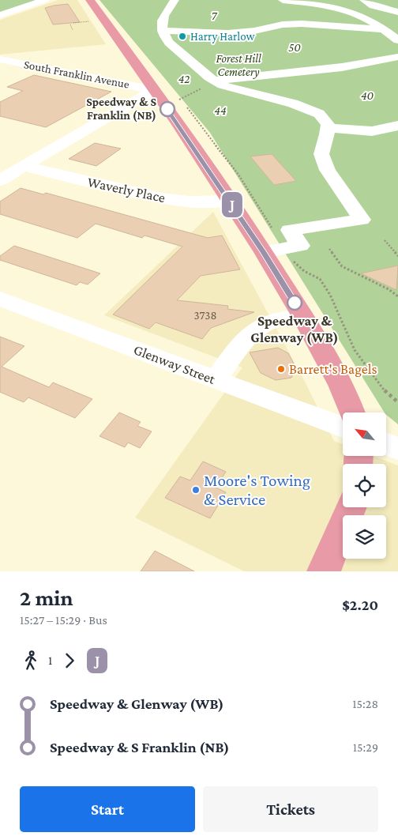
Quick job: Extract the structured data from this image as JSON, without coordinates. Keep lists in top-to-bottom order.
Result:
{
  "streets": {
    "street": ["South Franklin Avenue", "Waverly Place", "Glenway Street"]
  },
  "parks": [
    "7",
    "50",
    "Forest Hill Cemetery",
    "42",
    "40",
    "44"
  ],
  "places": [
    "Harry Harlow",
    "Speedway & S Franklin (NB)",
    "Speedway & Glenway (WB)",
    "Barrett's Bagels",
    "Moore's Towing & Service"
  ],
  "lines": ["bus line J"],
  "house_numbers": ["3738"],
  "north": "top left",
  "page": {
    "on_map": "J",
    "heading": ["2 min", "15:27 – 15:29 · Bus", "$2.20"],
    "legs": ["1", "J"],
    "list": [
      {
        "name": "Speedway & Glenway (WB)",
        "value": "15:28"
      },
      {
        "name": "Speedway & S Franklin (NB)",
        "value": "15:29"
      }
    ],
    "buttons": ["Start", "Tickets"]
  }
}
